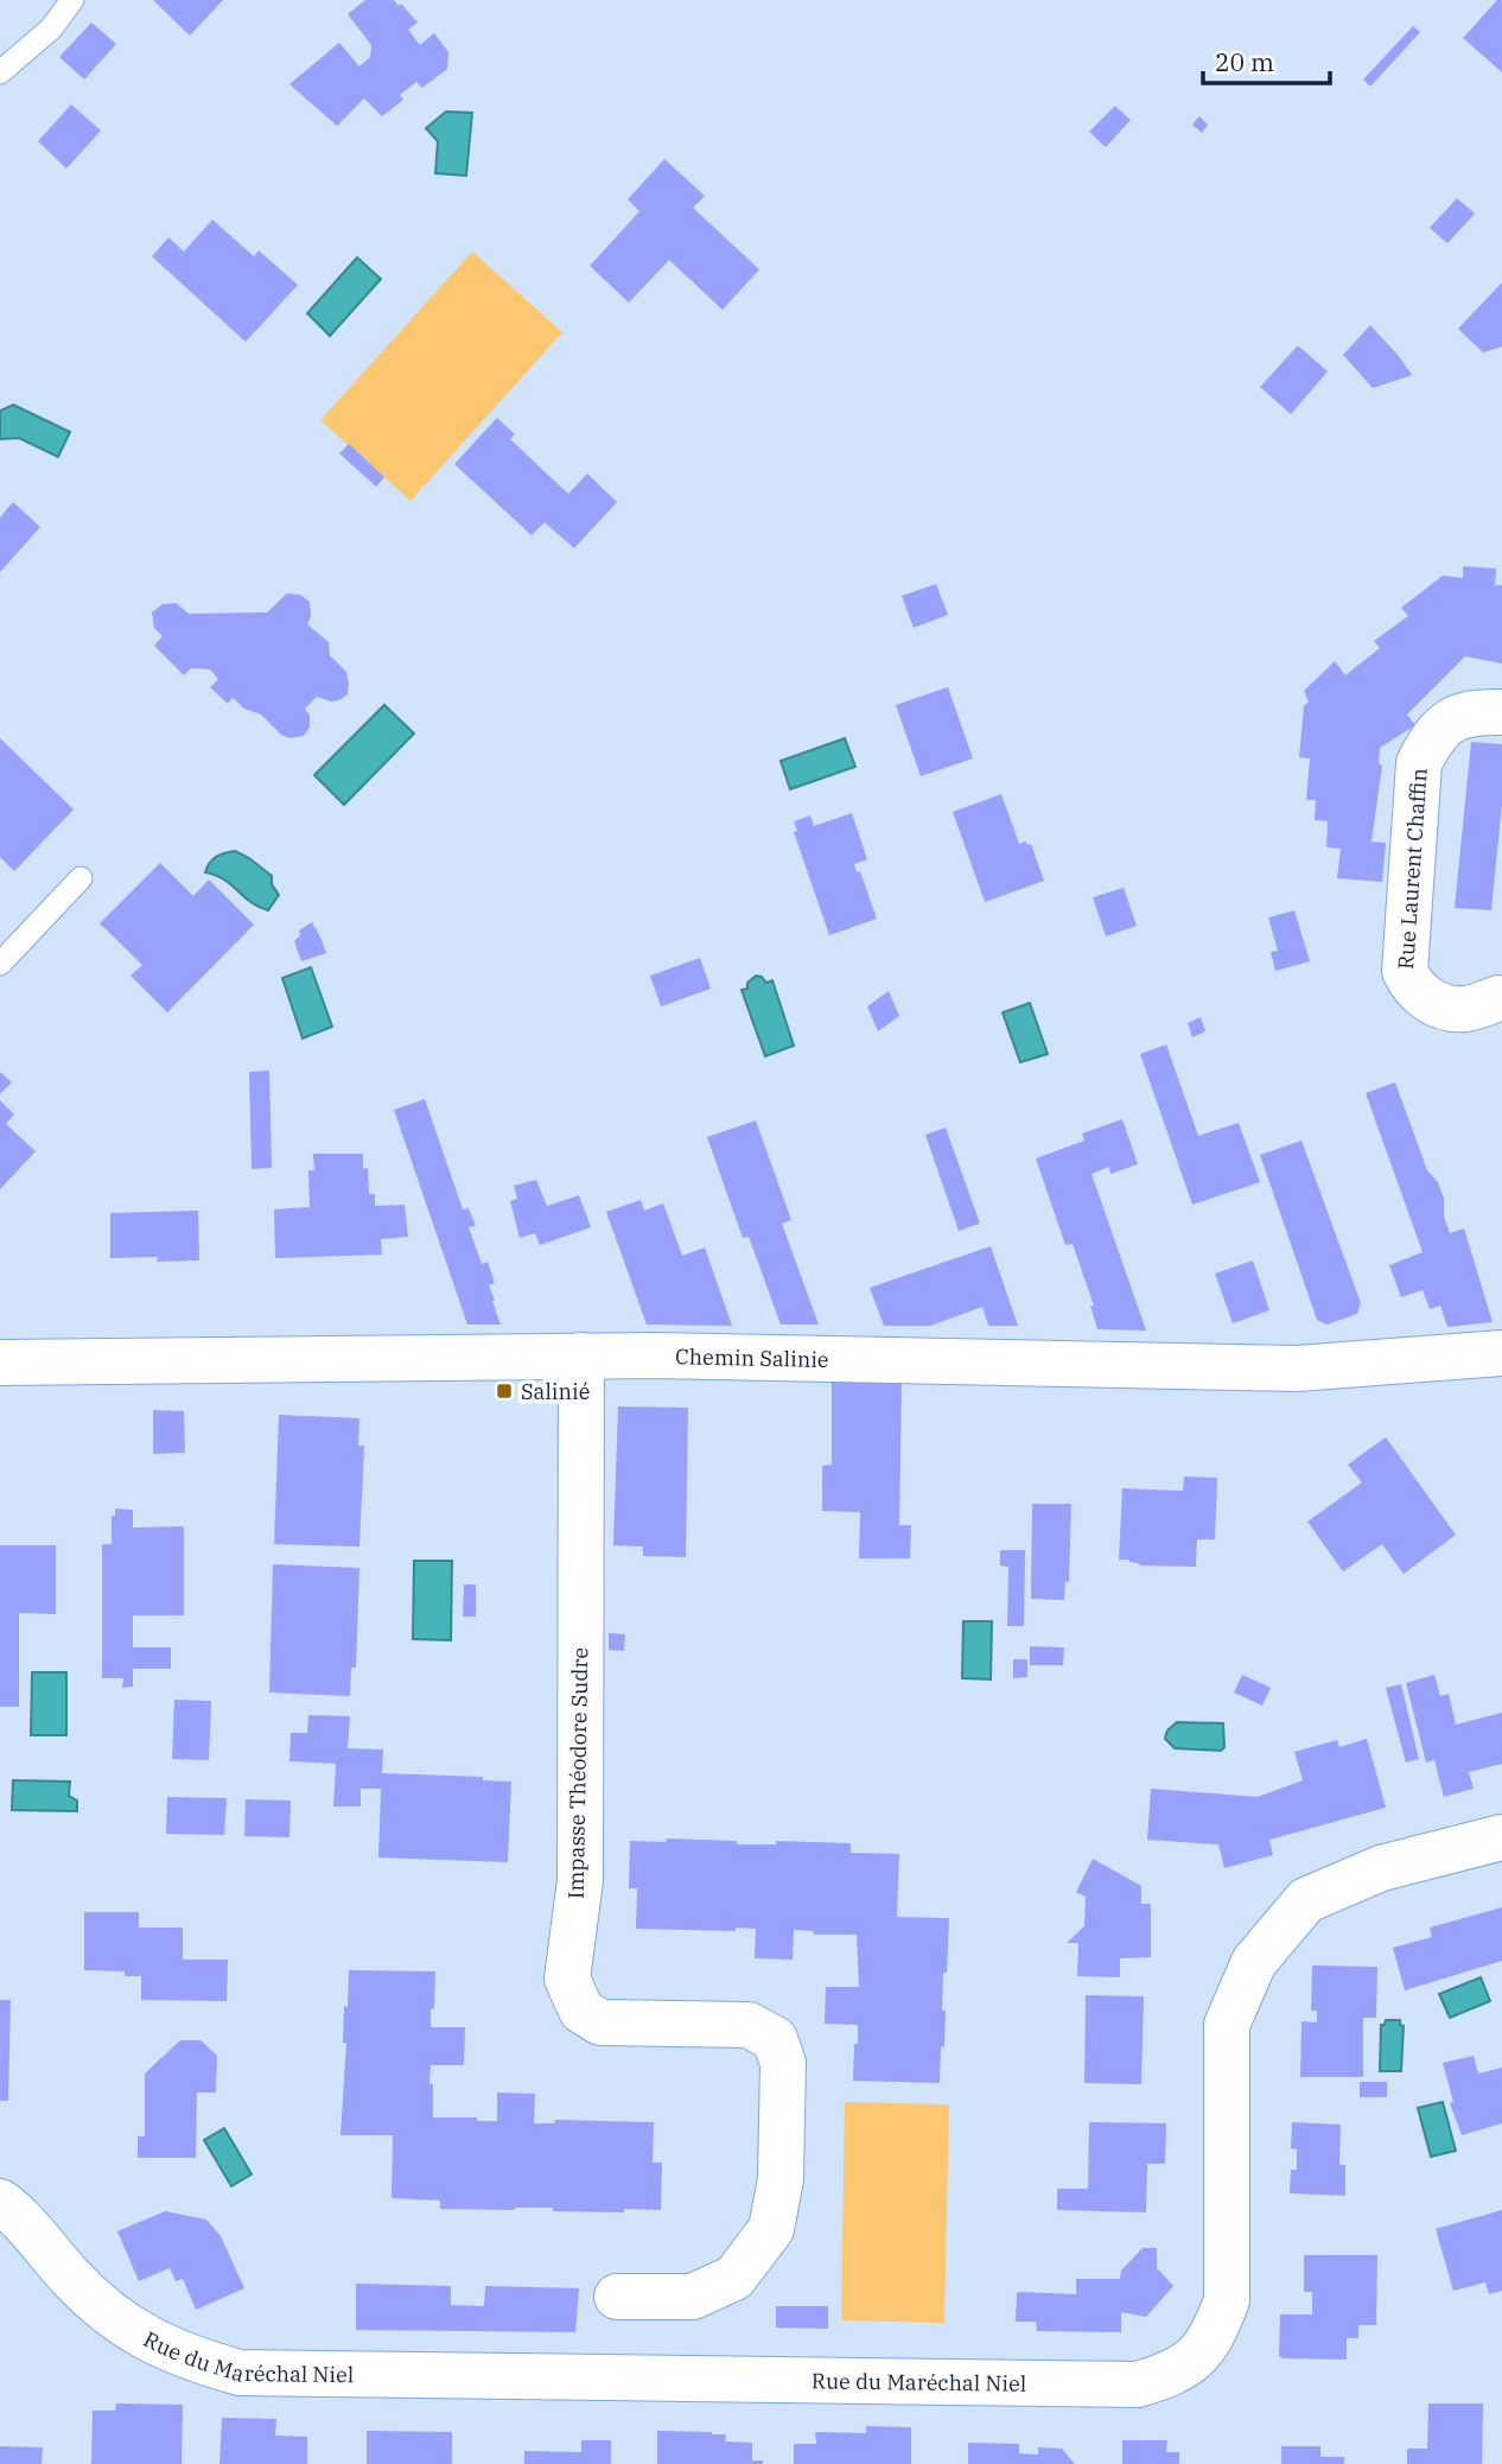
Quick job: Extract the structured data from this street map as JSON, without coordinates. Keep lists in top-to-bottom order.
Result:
{
  "streets": {
    "street": [
      "Rue Laurent Chaffin",
      "Chemin Salinie",
      "Impasse Théodore Sudre",
      "Rue du Maréchal Niel"
    ]
  },
  "crossings": [
    ["Chemin Salinie", "Impasse Théodore Sudre"]
  ],
  "places": {
    "transit": ["Salinié"]
  },
  "scale_bar": "20 m"
}
